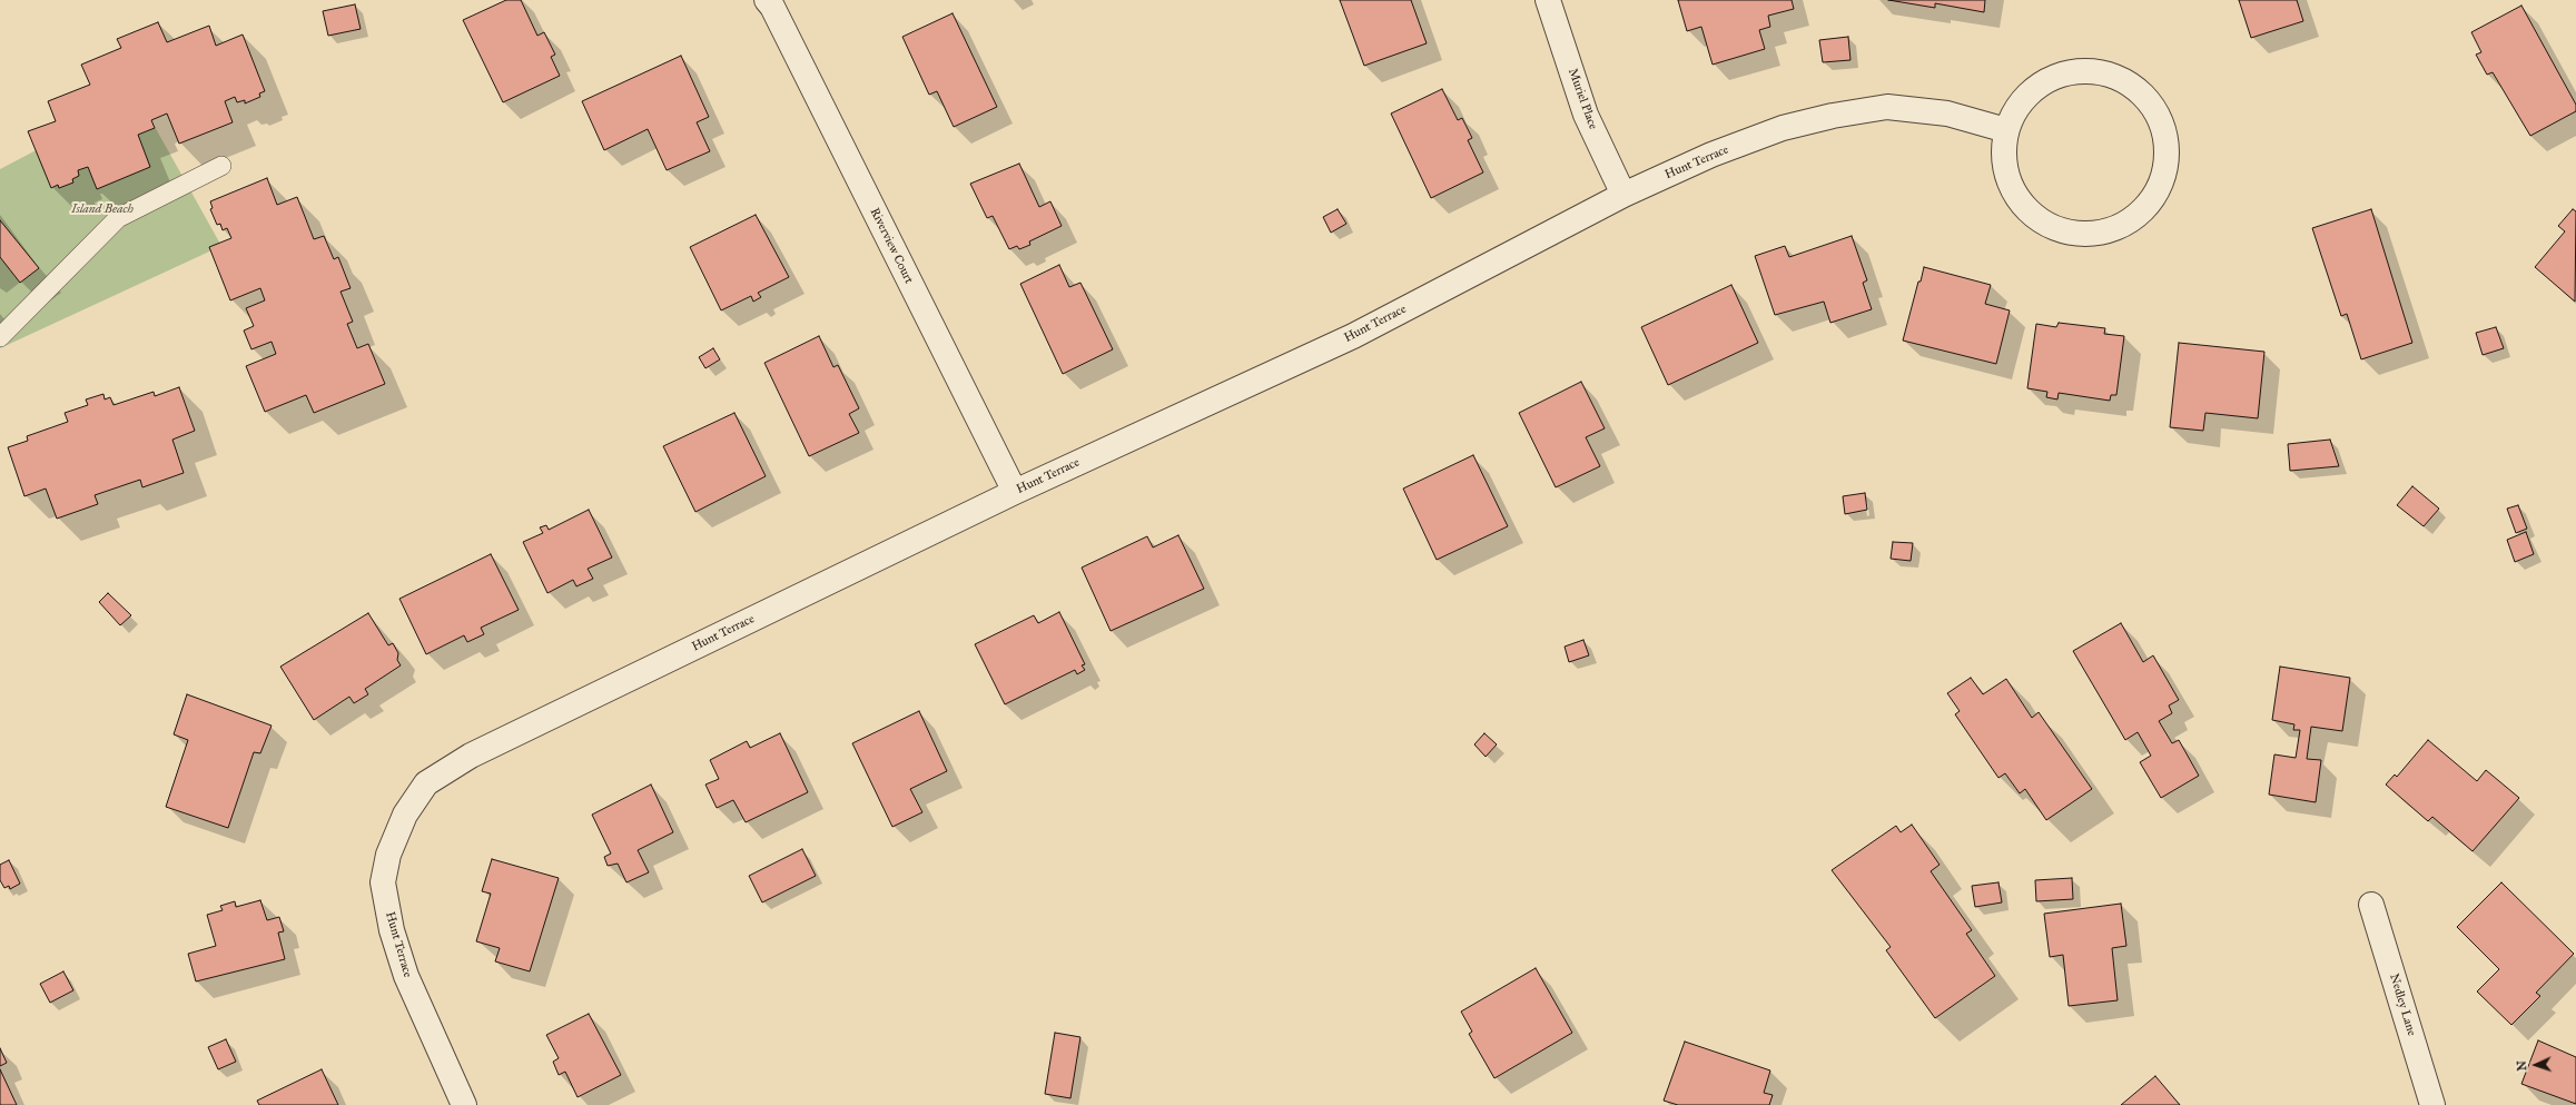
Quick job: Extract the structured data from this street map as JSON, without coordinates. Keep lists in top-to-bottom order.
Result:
{
  "streets": {
    "street": [
      "Muriel Place",
      "Hunt Terrace",
      "Riverview Court",
      "Nedley Lane"
    ]
  },
  "crossings": [
    ["Muriel Place", "Hunt Terrace"],
    ["Hunt Terrace", "Riverview Court"]
  ],
  "parks": ["Island Beach"],
  "north": "left"
}
